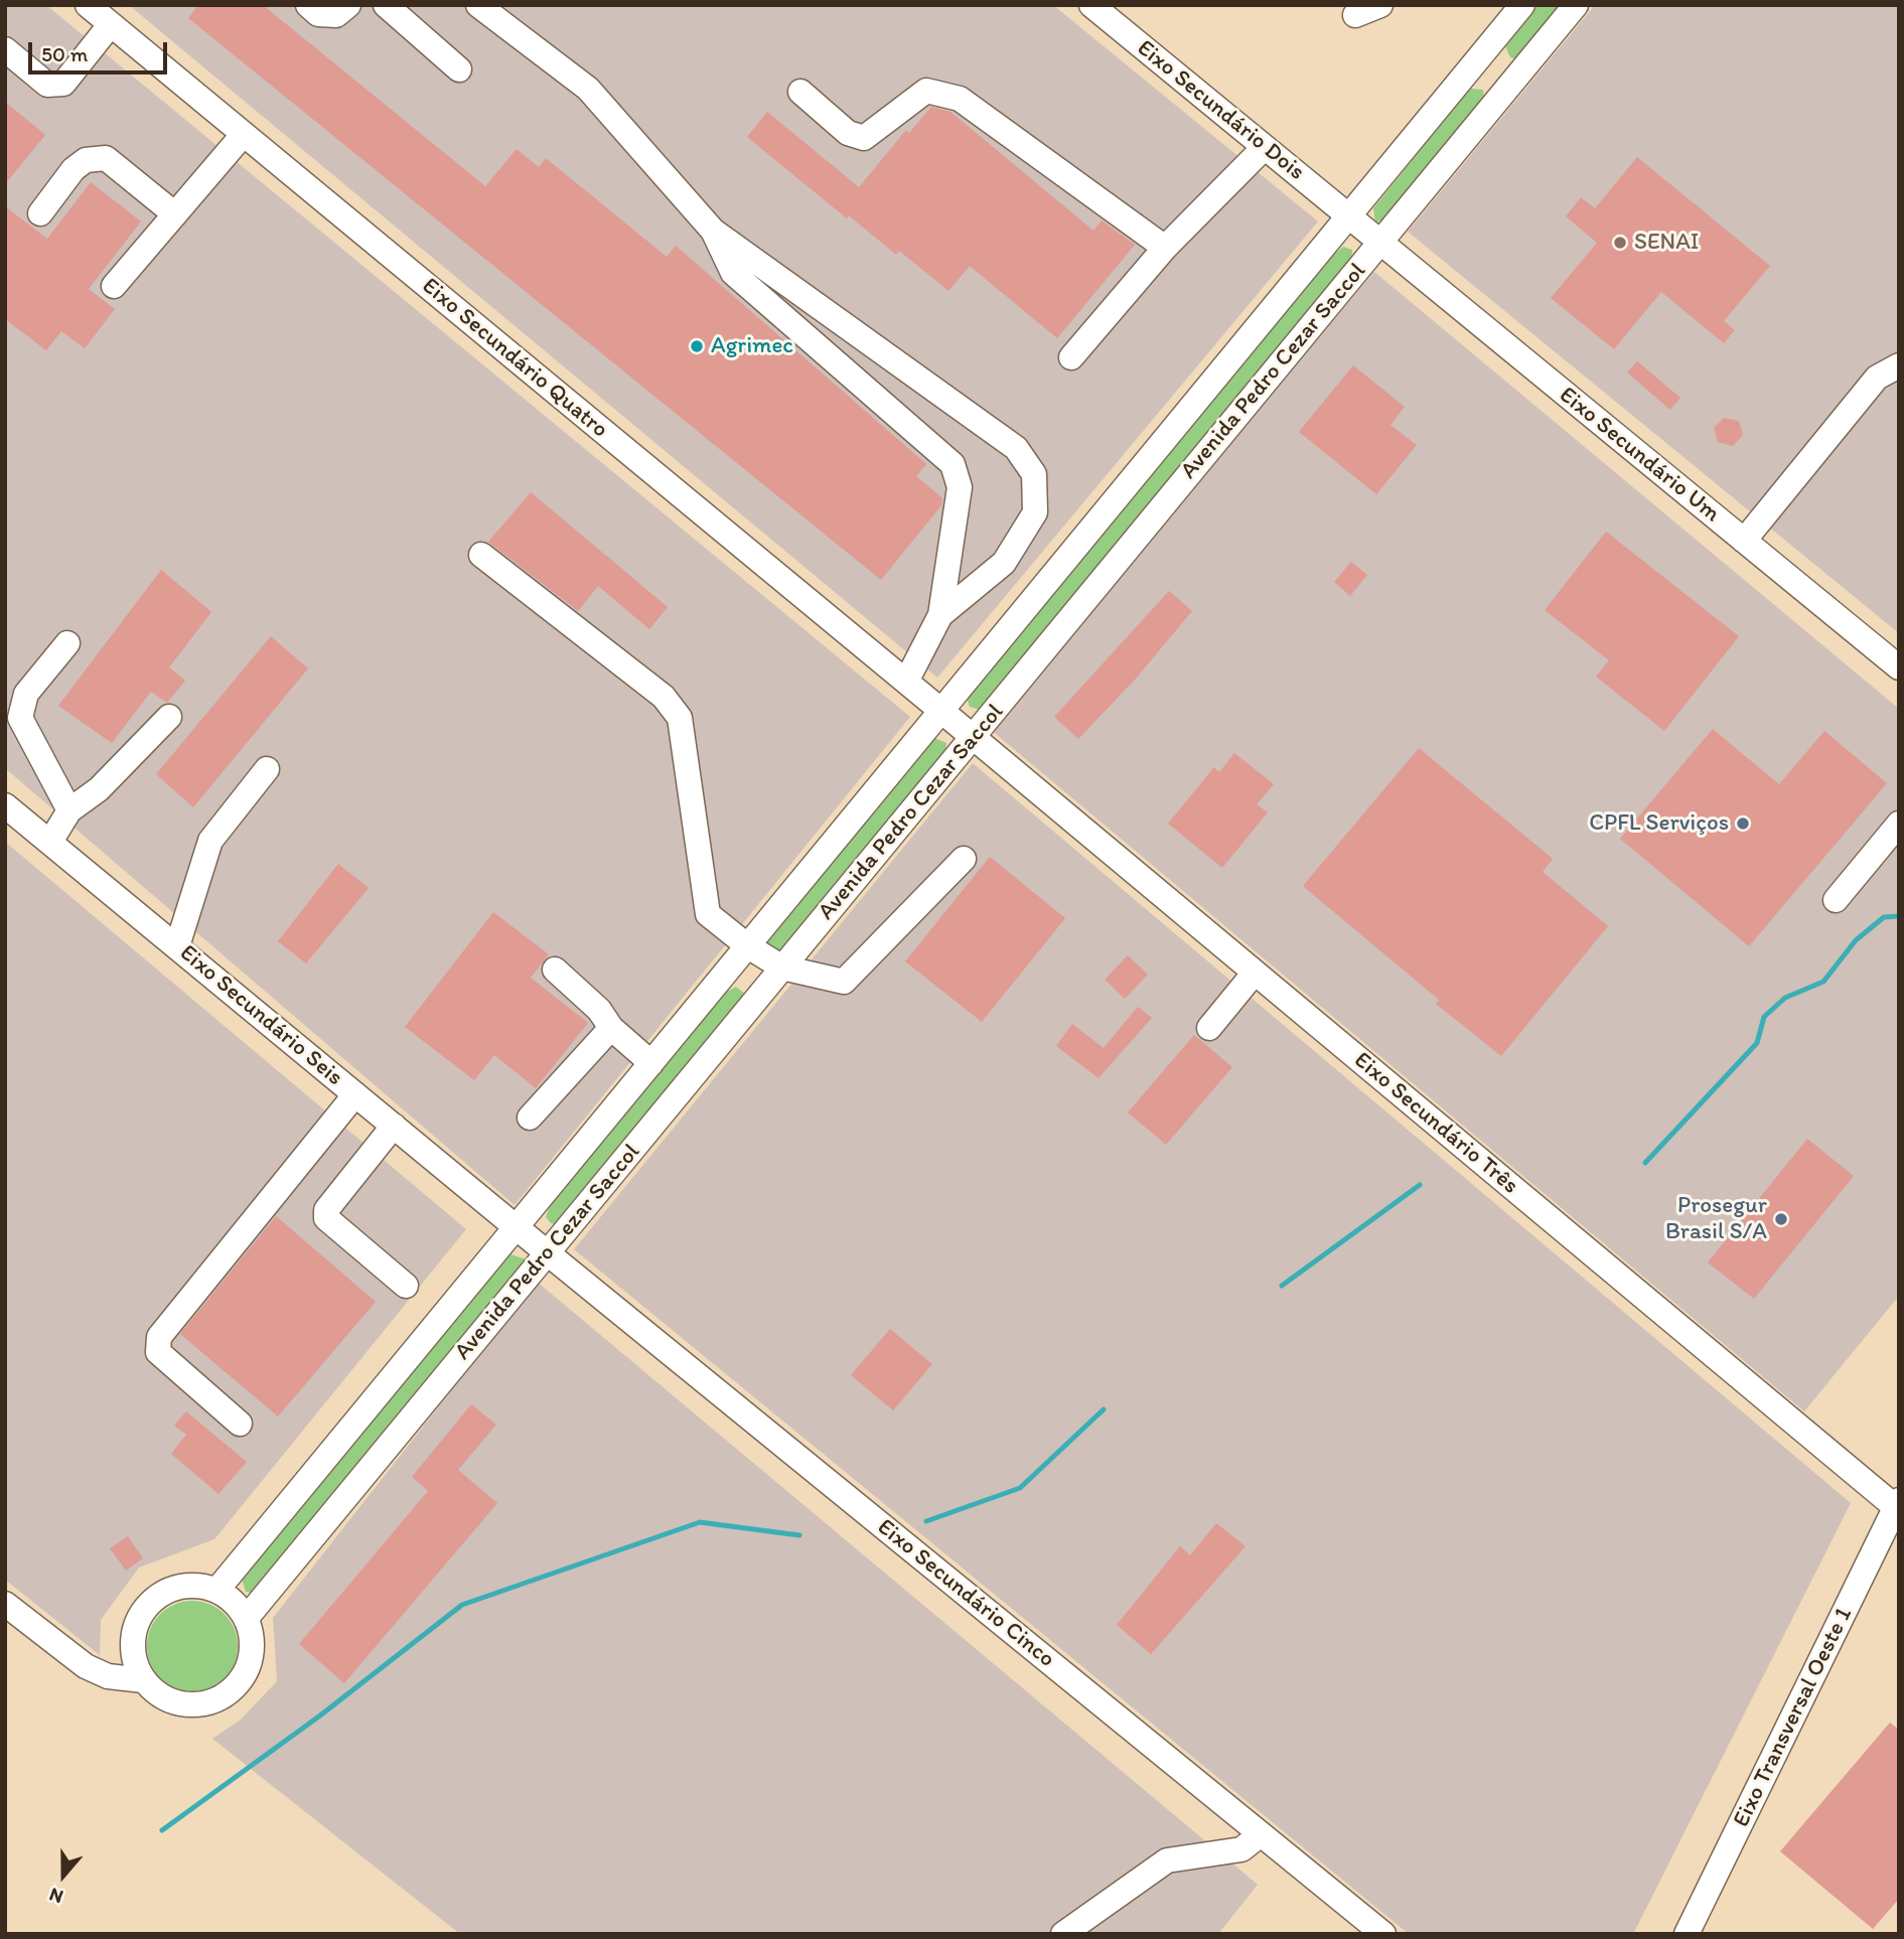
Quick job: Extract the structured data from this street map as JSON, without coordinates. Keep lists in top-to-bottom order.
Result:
{
  "streets": {
    "street": [
      "Eixo Secundário Dois",
      "Eixo Secundário Quatro",
      "Avenida Pedro Cezar Saccol",
      "Eixo Secundário Um",
      "Eixo Secundário Seis",
      "Eixo Secundário Três",
      "Eixo Secundário Cinco",
      "Eixo Transversal Oeste 1"
    ]
  },
  "crossings": [
    ["Eixo Secundário Dois", "Avenida Pedro Cezar Saccol"],
    ["Eixo Secundário Dois", "Eixo Secundário Um"],
    ["Eixo Secundário Quatro", "Avenida Pedro Cezar Saccol"],
    ["Eixo Secundário Quatro", "Eixo Secundário Três"],
    ["Avenida Pedro Cezar Saccol", "Eixo Secundário Um"],
    ["Avenida Pedro Cezar Saccol", "Eixo Secundário Seis"],
    ["Avenida Pedro Cezar Saccol", "Eixo Secundário Três"],
    ["Avenida Pedro Cezar Saccol", "Eixo Secundário Cinco"],
    ["Eixo Secundário Seis", "Eixo Secundário Cinco"],
    ["Eixo Secundário Três", "Eixo Transversal Oeste 1"]
  ],
  "places": [
    "SENAI",
    "Agrimec",
    "CPFL Serviços",
    "Prosegur Brasil S/A"
  ],
  "scale_bar": "50 m",
  "north": "bottom"
}
